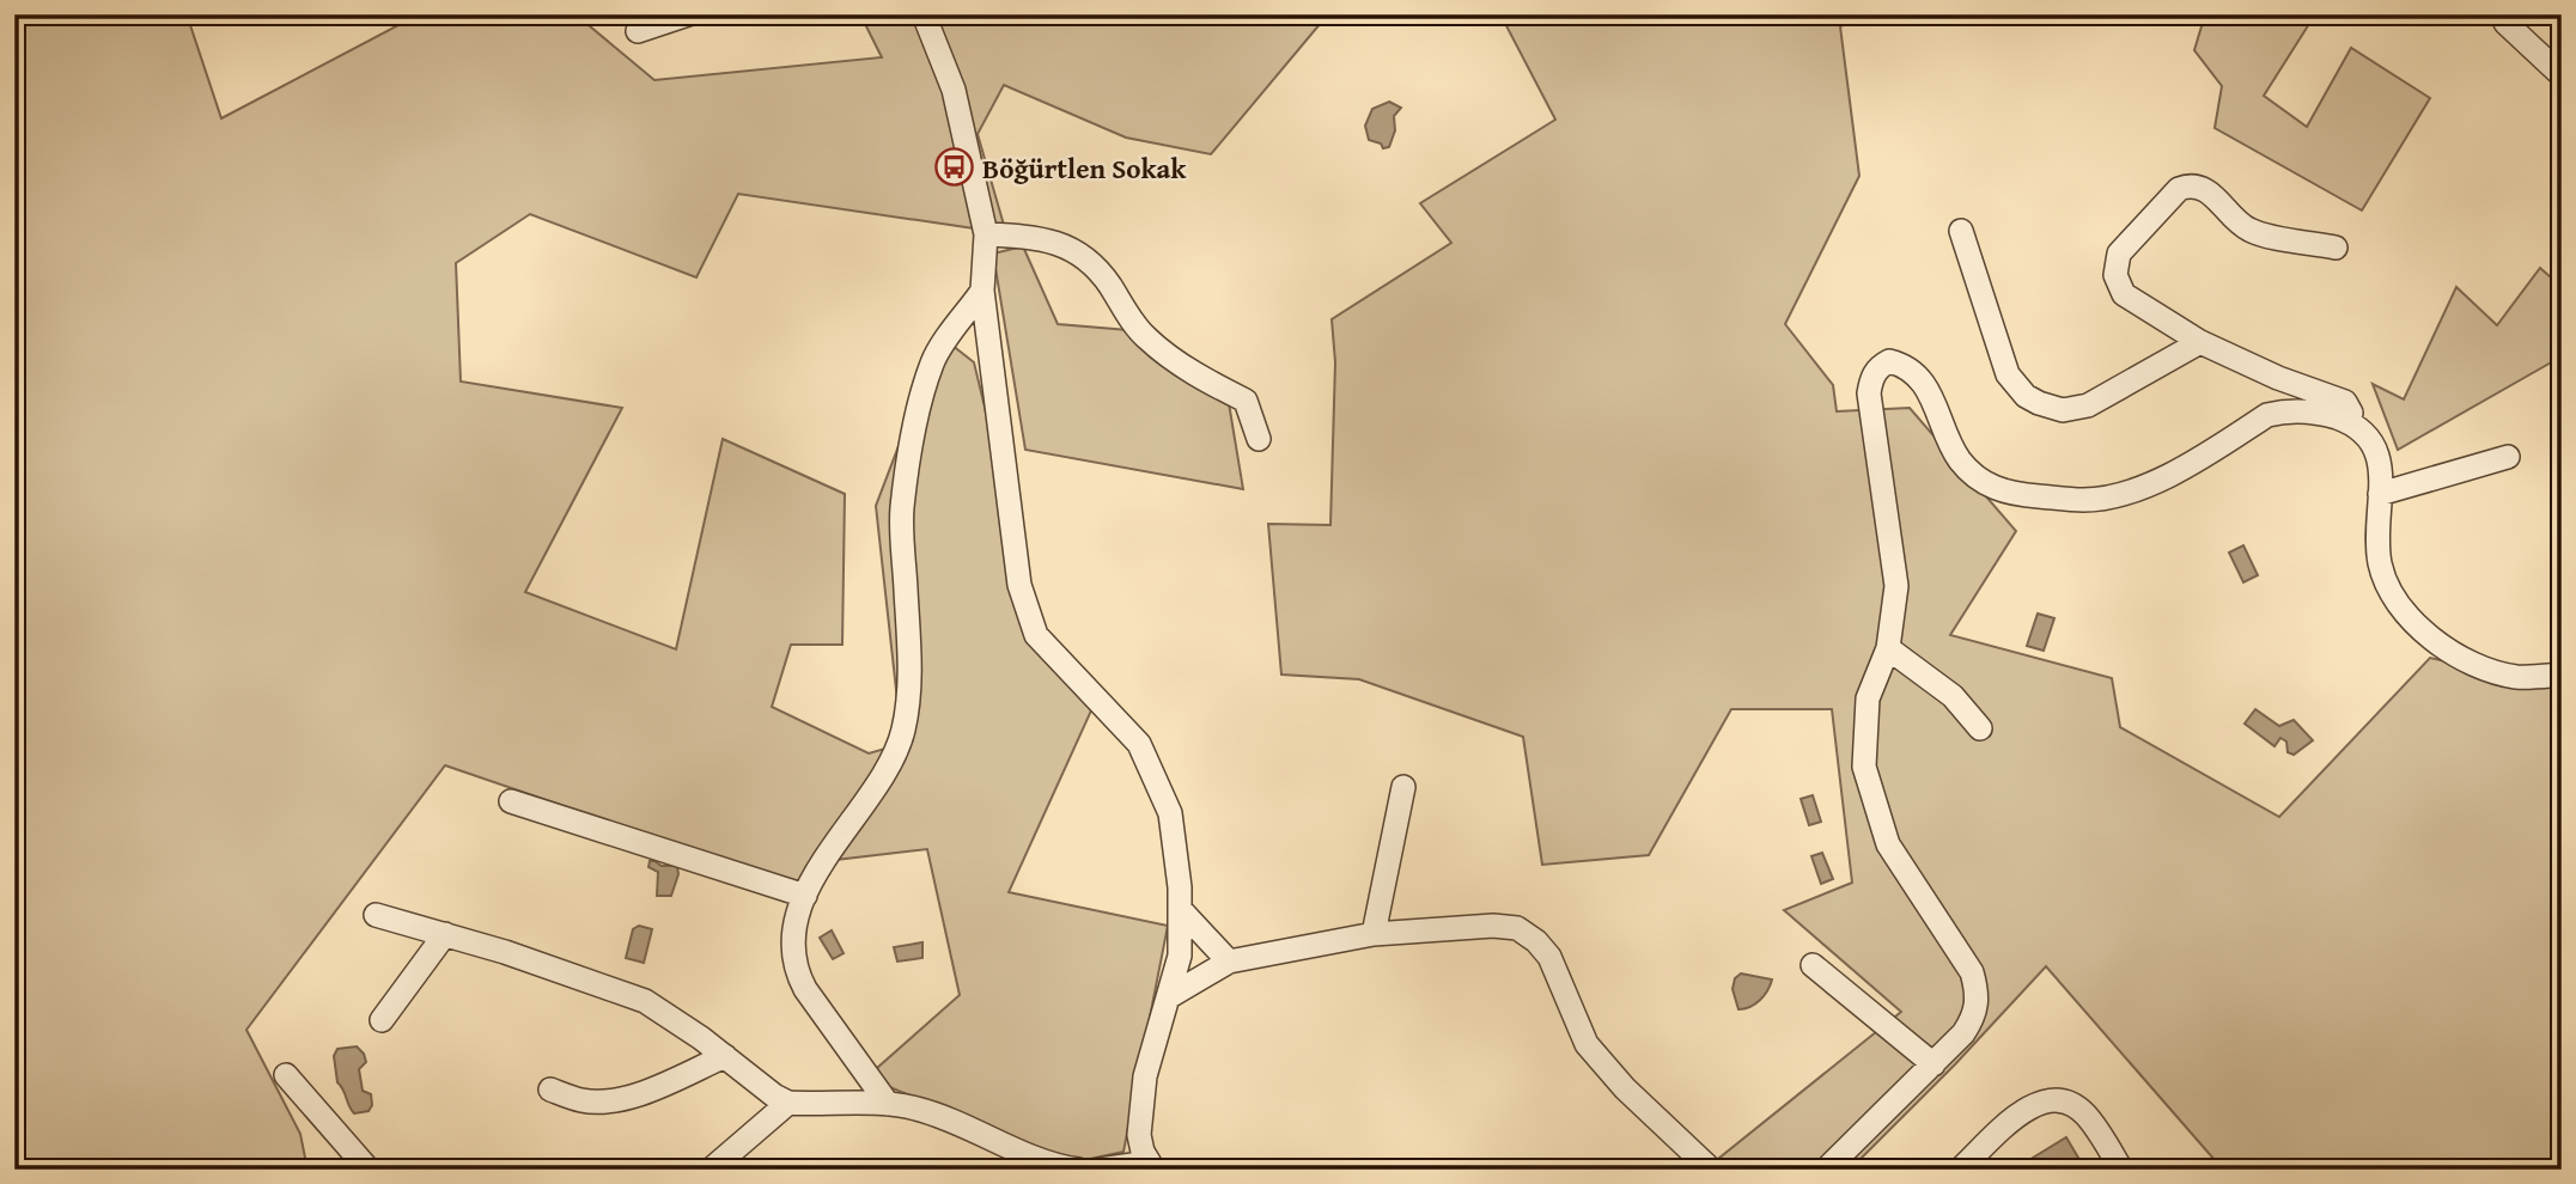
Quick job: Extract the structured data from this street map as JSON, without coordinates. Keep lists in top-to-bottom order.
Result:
{
  "places": {
    "bus stop": ["Böğürtlen Sokak"]
  }
}
